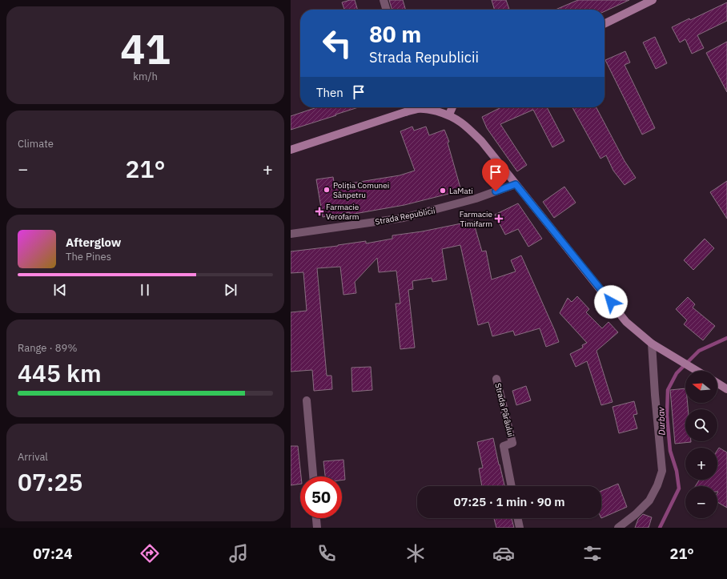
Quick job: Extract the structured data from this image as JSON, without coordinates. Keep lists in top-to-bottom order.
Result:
{
  "streets": {
    "street": ["Strada Republicii", "Strada Pârâului"]
  },
  "water": ["Durbav"],
  "places": {
    "other": ["Poliția Comunei Sânpetru", "LaMati"],
    "health": ["Farmacie Verofarm", "Farmacie Timifarm"]
  },
  "north": "left",
  "page": {
    "tile": [
      ["41", "km/h"],
      "Climate",
      ["Range · 89%", "445 km"],
      ["Arrival", "07:25"]
    ],
    "turn": ["80 m", "Strada Republicii"],
    "then": "Then",
    "heat": ["−", "21°", "+"],
    "song": ["Afterglow", "The Pines"],
    "map_buttons": ["+", "−"],
    "limit": "50",
    "trip": "07:25 · 1 min · 90 m",
    "tabs": ["07:24", "21°"]
  }
}
